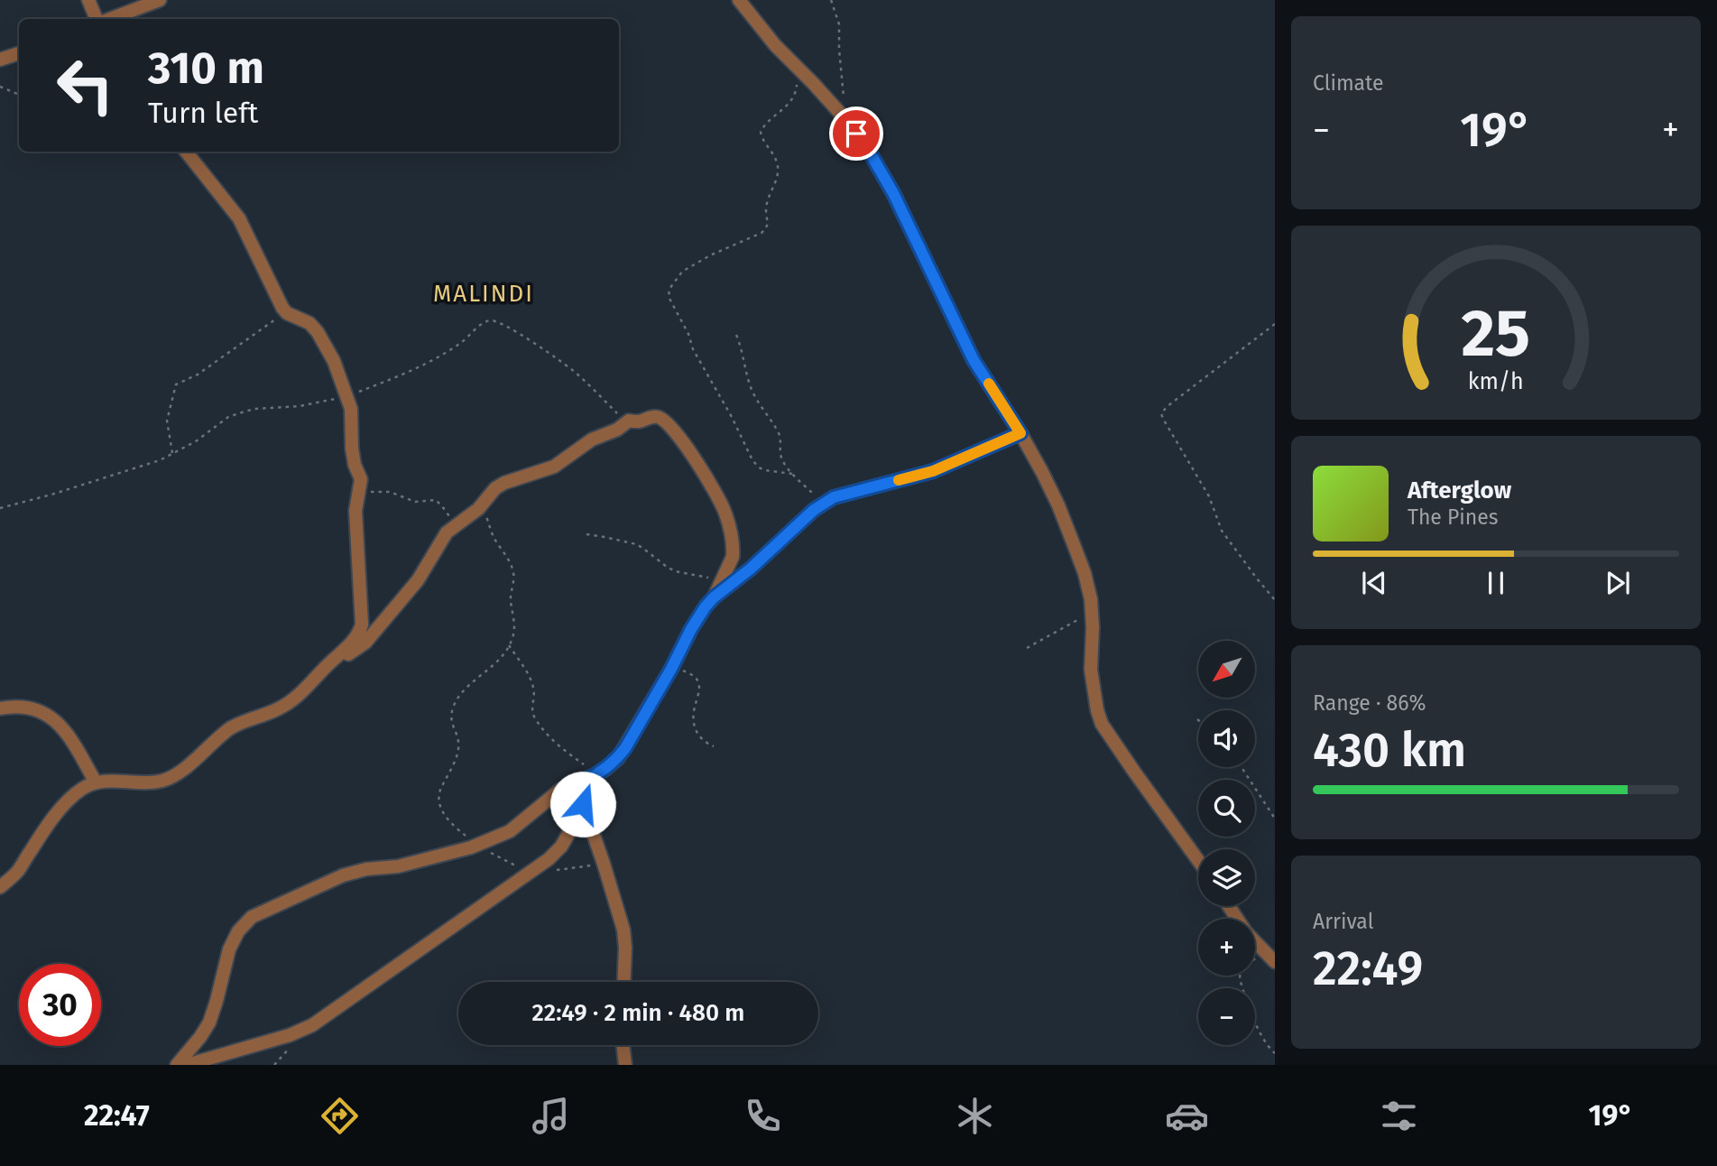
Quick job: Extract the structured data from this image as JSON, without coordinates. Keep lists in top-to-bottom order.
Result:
{
  "districts": ["MALINDI"],
  "north": "bottom left",
  "page": {
    "tile": [
      "Climate",
      ["Range · 86%", "430 km"],
      ["Arrival", "22:49"]
    ],
    "turn": ["310 m", "Turn left"],
    "heat": ["−", "19°", "+"],
    "song": ["Afterglow", "The Pines"],
    "map_buttons": ["+", "−"],
    "limit": "30",
    "trip": "22:49 · 2 min · 480 m",
    "tabs": ["22:47", "19°"],
    "gauge": ["25", "km/h"]
  }
}
